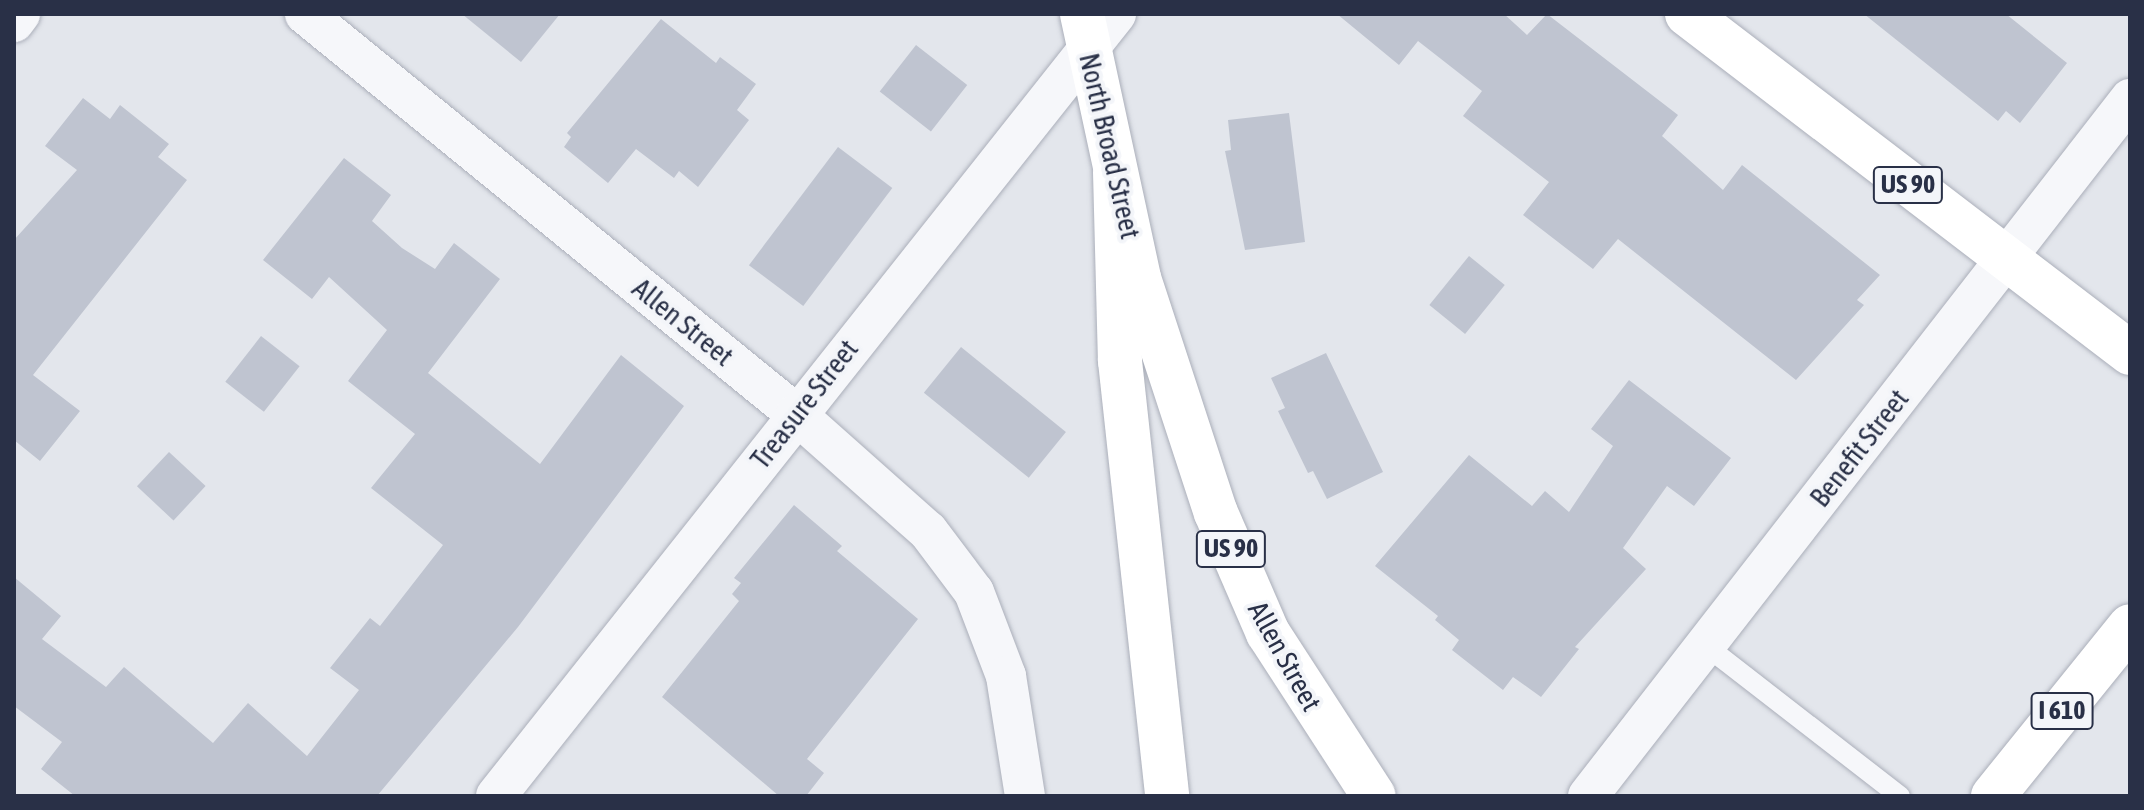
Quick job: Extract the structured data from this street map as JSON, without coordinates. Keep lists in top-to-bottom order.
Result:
{
  "streets": {
    "main road": [
      "North Broad Street",
      "US 90",
      "Allen Street",
      "I 610"
    ],
    "street": ["Treasure Street", "Benefit Street"]
  },
  "crossings": [
    ["North Broad Street", "Allen Street"],
    ["North Broad Street", "Treasure Street"],
    ["US 90", "Benefit Street"],
    ["Allen Street", "Treasure Street"]
  ]
}
